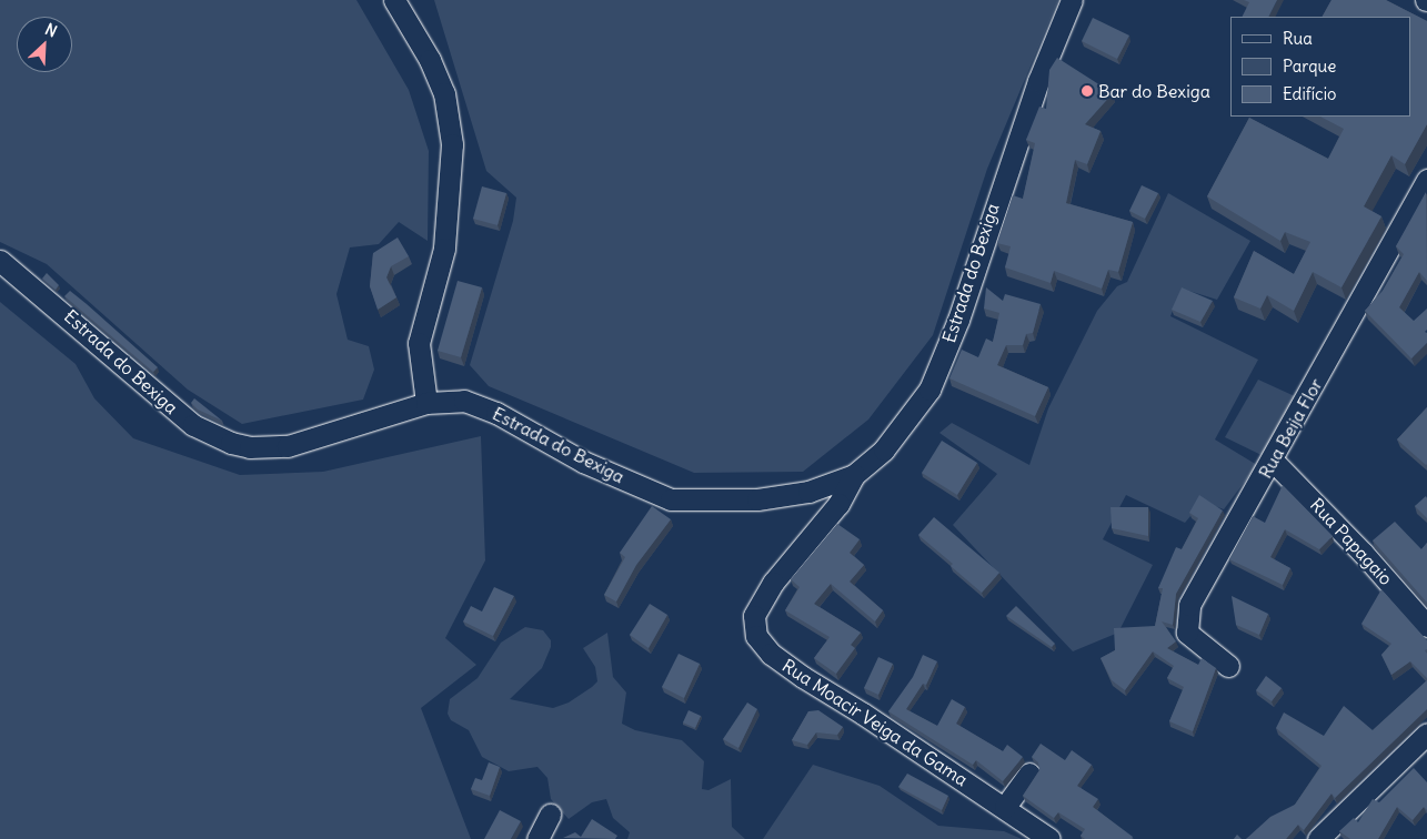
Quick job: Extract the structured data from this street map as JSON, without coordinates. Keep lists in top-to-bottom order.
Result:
{
  "streets": {
    "street": [
      "Estrada do Bexiga",
      "Rua Beija Flor",
      "Rua Papagaio",
      "Rua Moacir Veiga da Gama"
    ]
  },
  "crossings": [
    ["Estrada do Bexiga", "Rua Moacir Veiga da Gama"],
    ["Rua Beija Flor", "Rua Papagaio"]
  ],
  "places": ["Bar do Bexiga"],
  "legend": ["Rua", "Parque", "Edifício"],
  "north": "top right"
}
